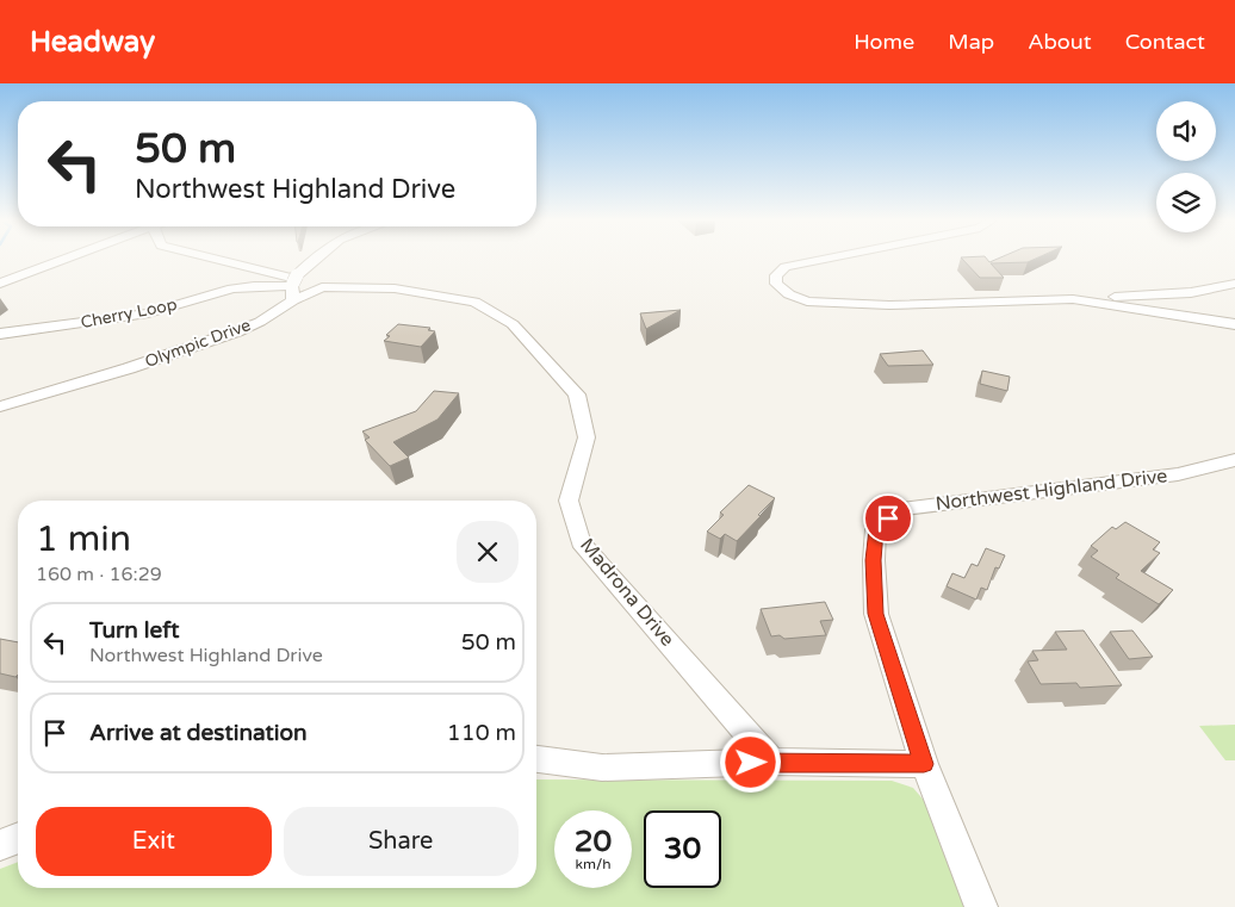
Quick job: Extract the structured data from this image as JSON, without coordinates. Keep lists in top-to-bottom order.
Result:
{
  "streets": {
    "street": [
      "Cherry Loop",
      "Olympic Drive",
      "Northwest Highland Drive",
      "Madrona Drive"
    ]
  },
  "crossings": [
    ["Cherry Loop", "Olympic Drive"],
    ["Cherry Loop", "Madrona Drive"],
    ["Olympic Drive", "Madrona Drive"]
  ],
  "page": {
    "header": "Headway",
    "nav": [
      "Home",
      "Map",
      "About",
      "Contact"
    ],
    "turn": ["50 m", "Northwest Highland Drive"],
    "heading": ["1 min", "160 m · 16:29"],
    "list": [
      {
        "name": "Turn left",
        "note": "Northwest Highland Drive",
        "value": "50 m"
      },
      {
        "name": "Arrive at destination",
        "value": "110 m"
      }
    ],
    "buttons": ["Exit", "Share"],
    "speed": "20 km/h",
    "limit": "30"
  }
}
